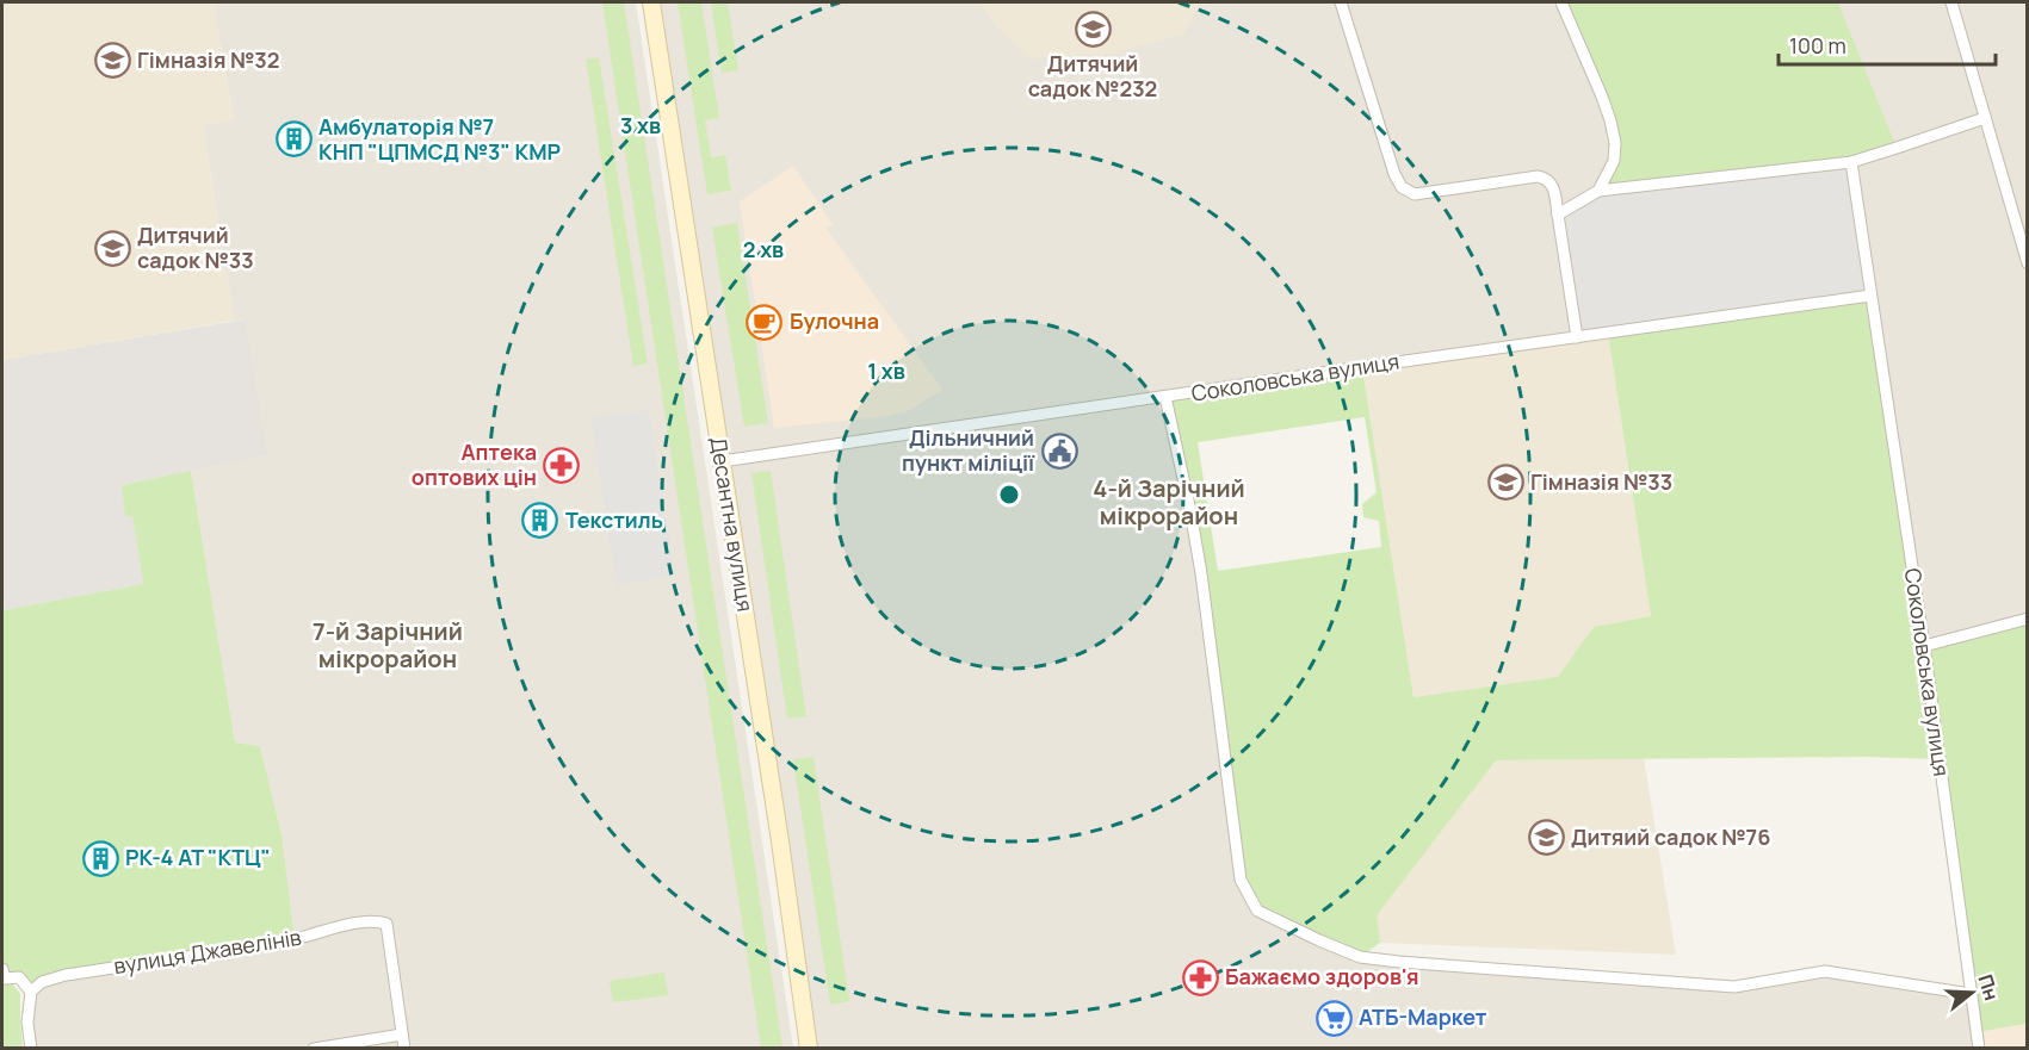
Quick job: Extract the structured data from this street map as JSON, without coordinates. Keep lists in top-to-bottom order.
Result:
{
  "streets": {
    "main road": ["Десантна вулиця"],
    "street": ["Соколовська вулиця", "вулиця Джавелінів"]
  },
  "crossings": [
    ["Соколовська вулиця", "Десантна вулиця"]
  ],
  "districts": ["4-й Зарічний мікрорайон", "7-й Зарічний мікрорайон"],
  "places": {
    "school or university": [
      "Дитячий садок №232",
      "Гімназія №32",
      "Дитячий садок №33",
      "Гімназія №33",
      "Дитяий садок №76"
    ],
    "building": ["Амбулаторія №7 КНП \"ЦПМСД №3\" КМР", "Текстиль", "РК-4 АТ \"КТЦ\""],
    "cafe": ["Булочна"],
    "public building": ["Дільничний пункт міліції"],
    "pharmacy": ["Аптека оптових цін", "Бажаємо здоров'я"],
    "supermarket": ["АТБ-Маркет"]
  },
  "scale_bar": "100 m",
  "north": "right",
  "rings": ["3 хв", "2 хв", "1 хв"]
}
